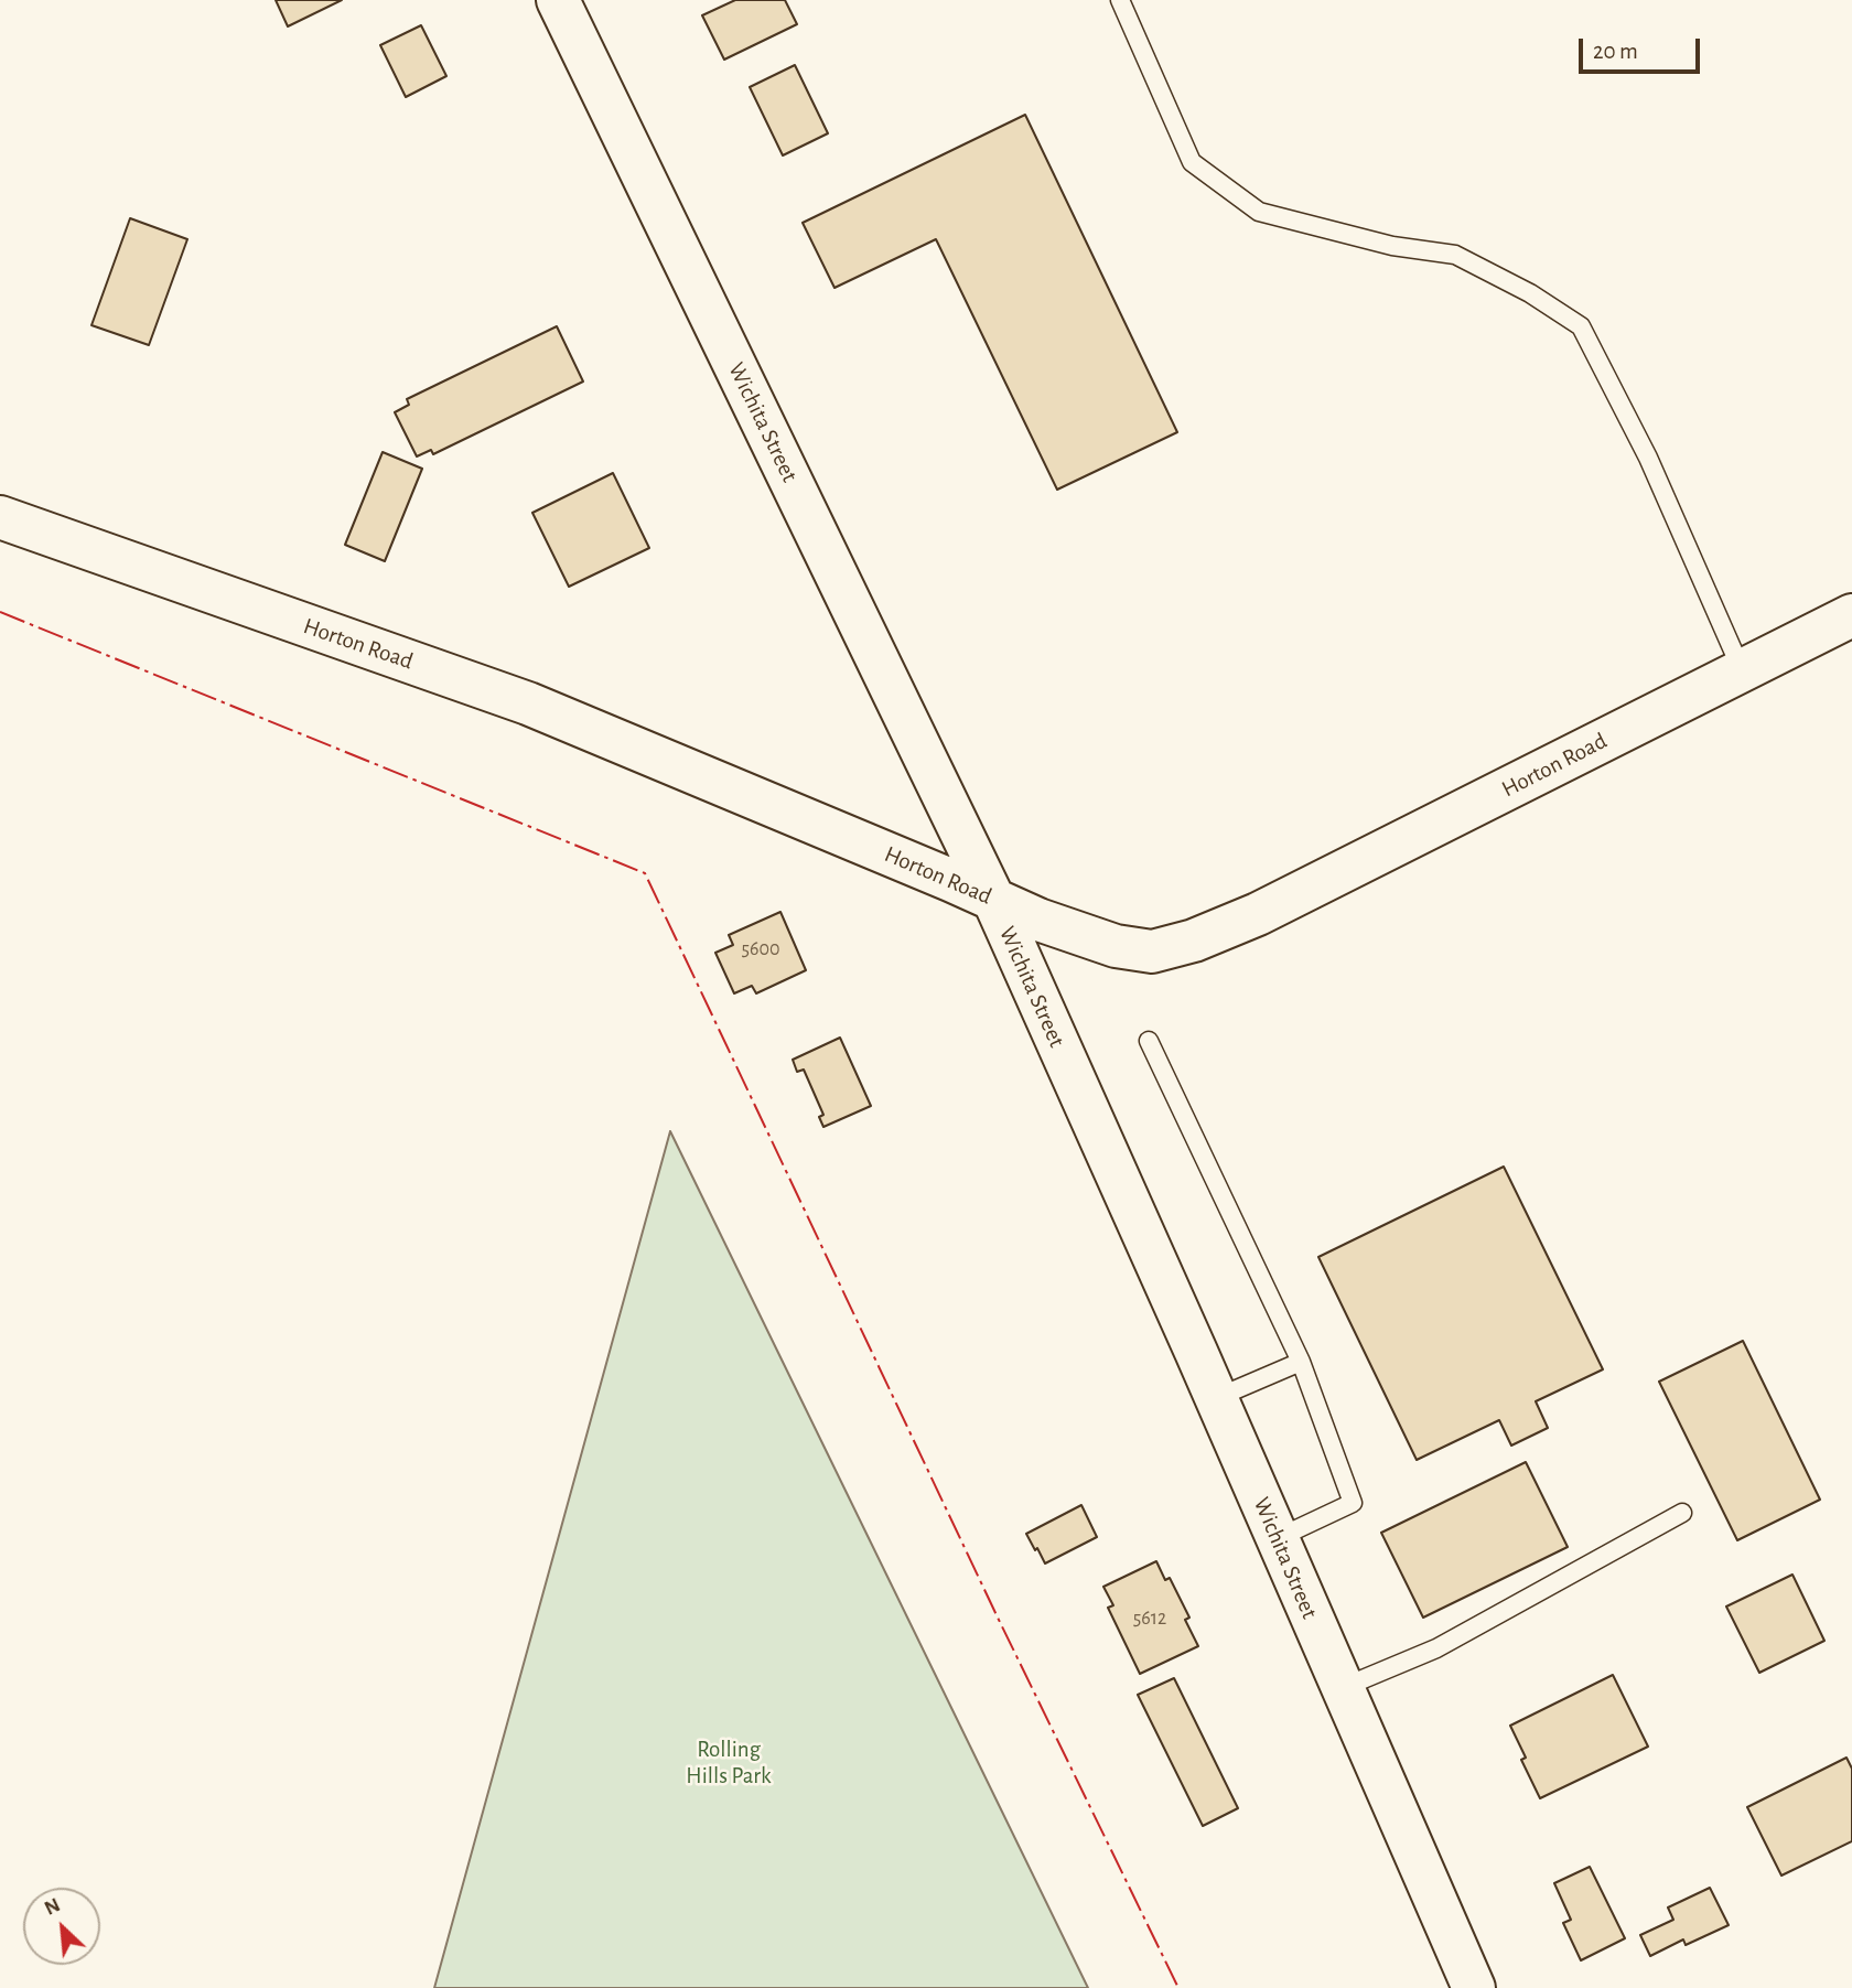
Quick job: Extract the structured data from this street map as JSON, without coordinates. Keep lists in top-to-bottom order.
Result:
{
  "streets": {
    "main road": ["Wichita Street", "Horton Road"]
  },
  "crossings": [
    ["Wichita Street", "Horton Road"]
  ],
  "parks": ["Rolling Hills Park"],
  "house_numbers": ["5600", "5612"],
  "scale_bar": "20 m",
  "north": "top left"
}
